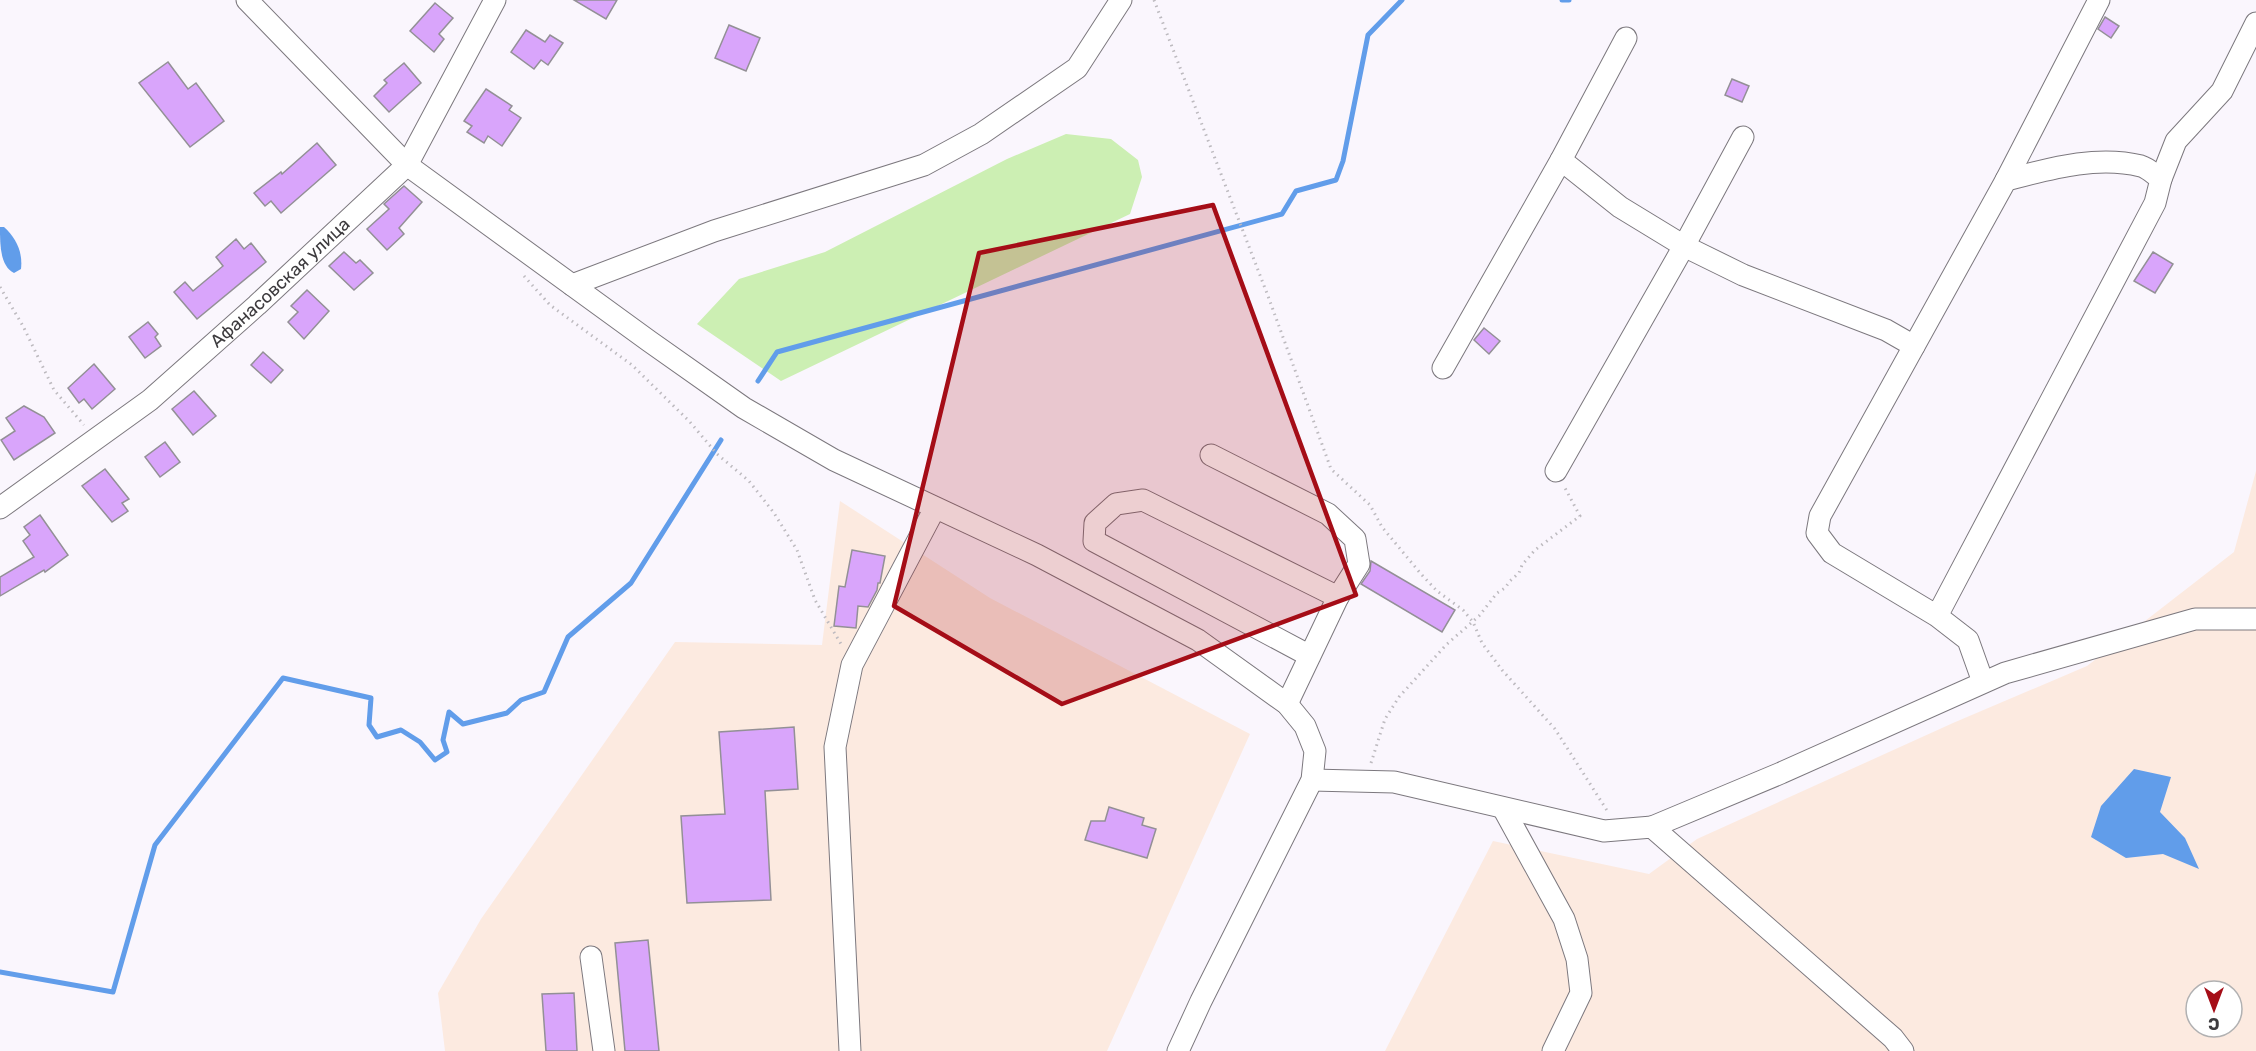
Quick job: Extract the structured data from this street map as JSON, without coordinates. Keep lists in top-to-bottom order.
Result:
{
  "streets": {
    "street": ["Афанасовская улица"]
  },
  "north": "bottom"
}
